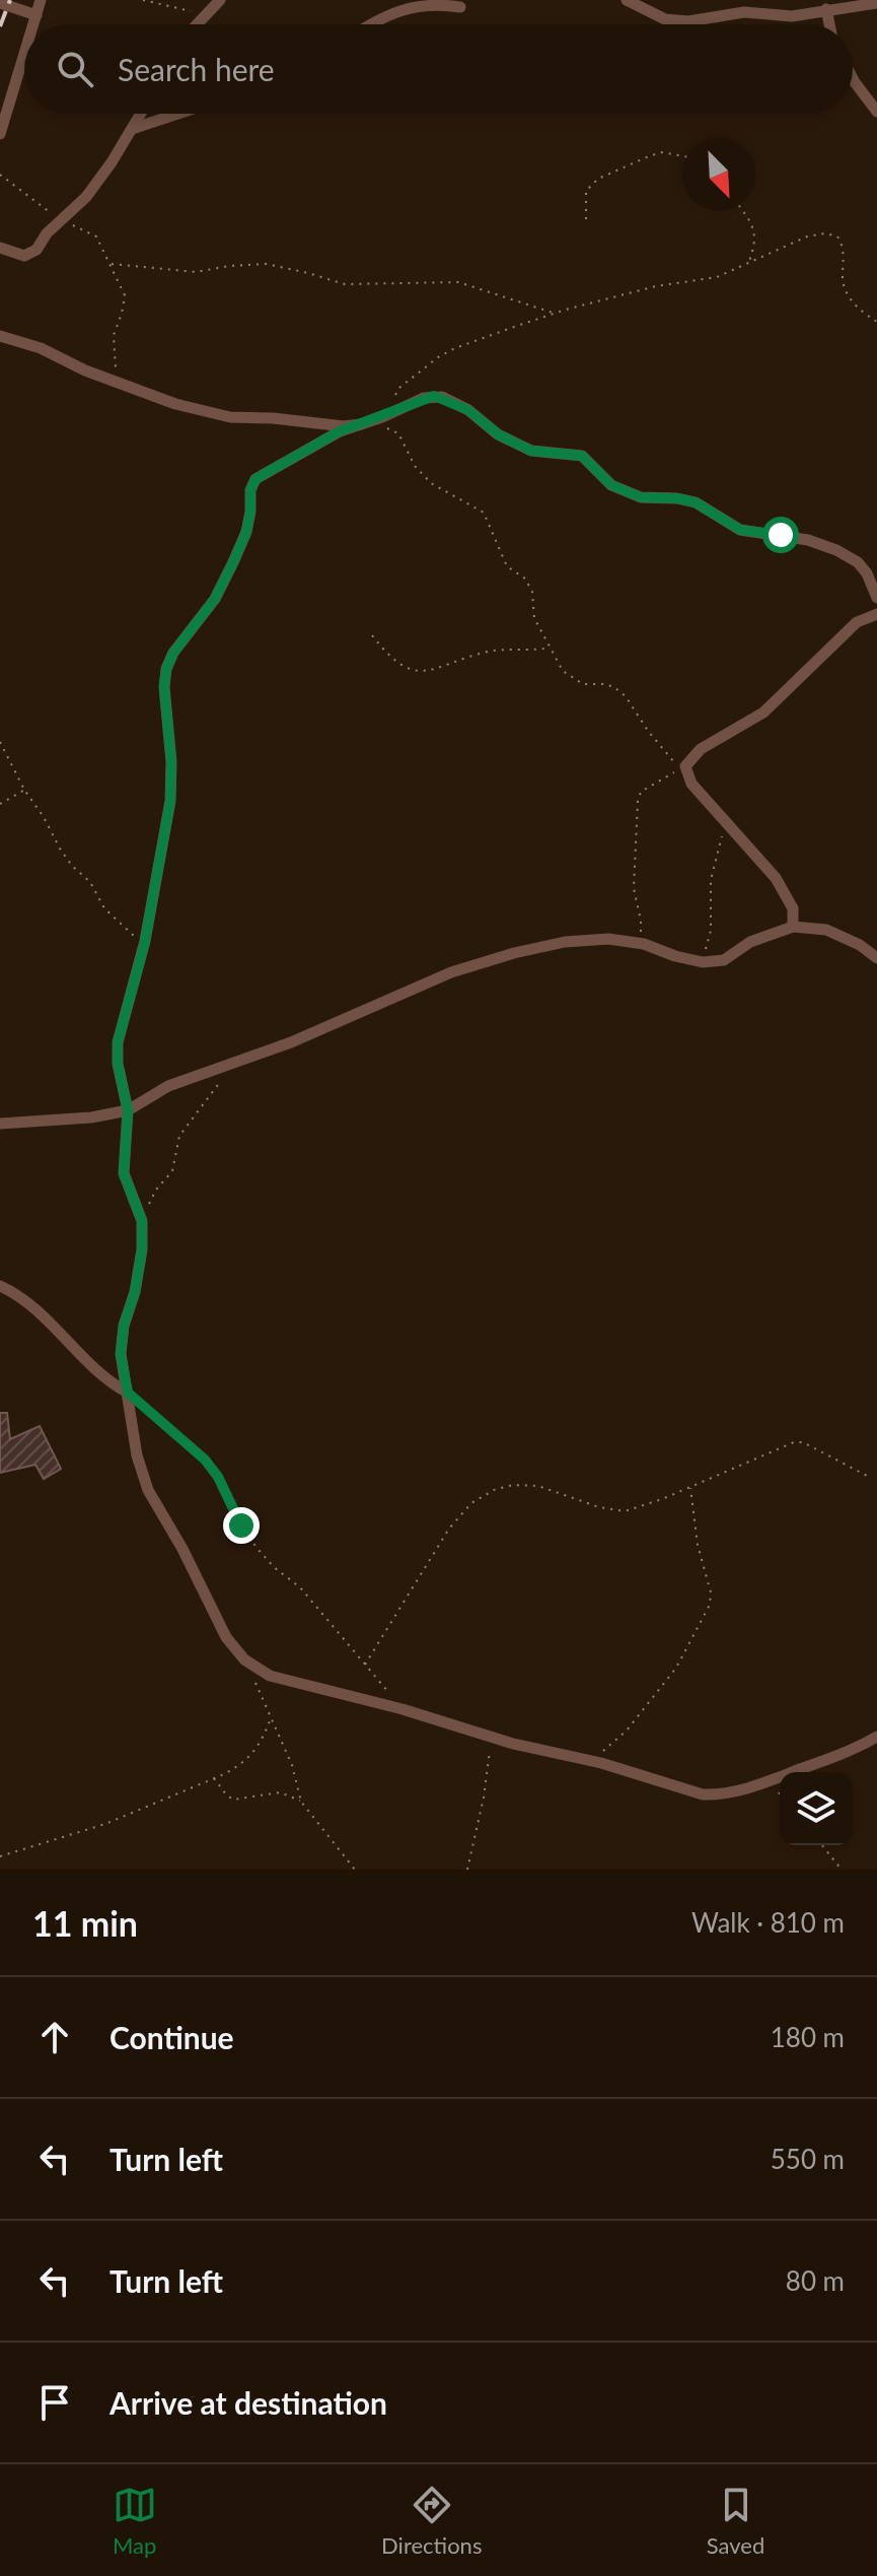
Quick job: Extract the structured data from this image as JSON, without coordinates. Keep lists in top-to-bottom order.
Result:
{
  "north": "bottom right",
  "page": {
    "search": "Search here",
    "heading": ["11 min", "Walk · 810 m"],
    "list": [
      ["Continue", "180 m"],
      ["Turn left", "550 m"],
      ["Turn left", "80 m"],
      "Arrive at destination"
    ],
    "nav": ["Map", "Directions", "Saved"]
  }
}
